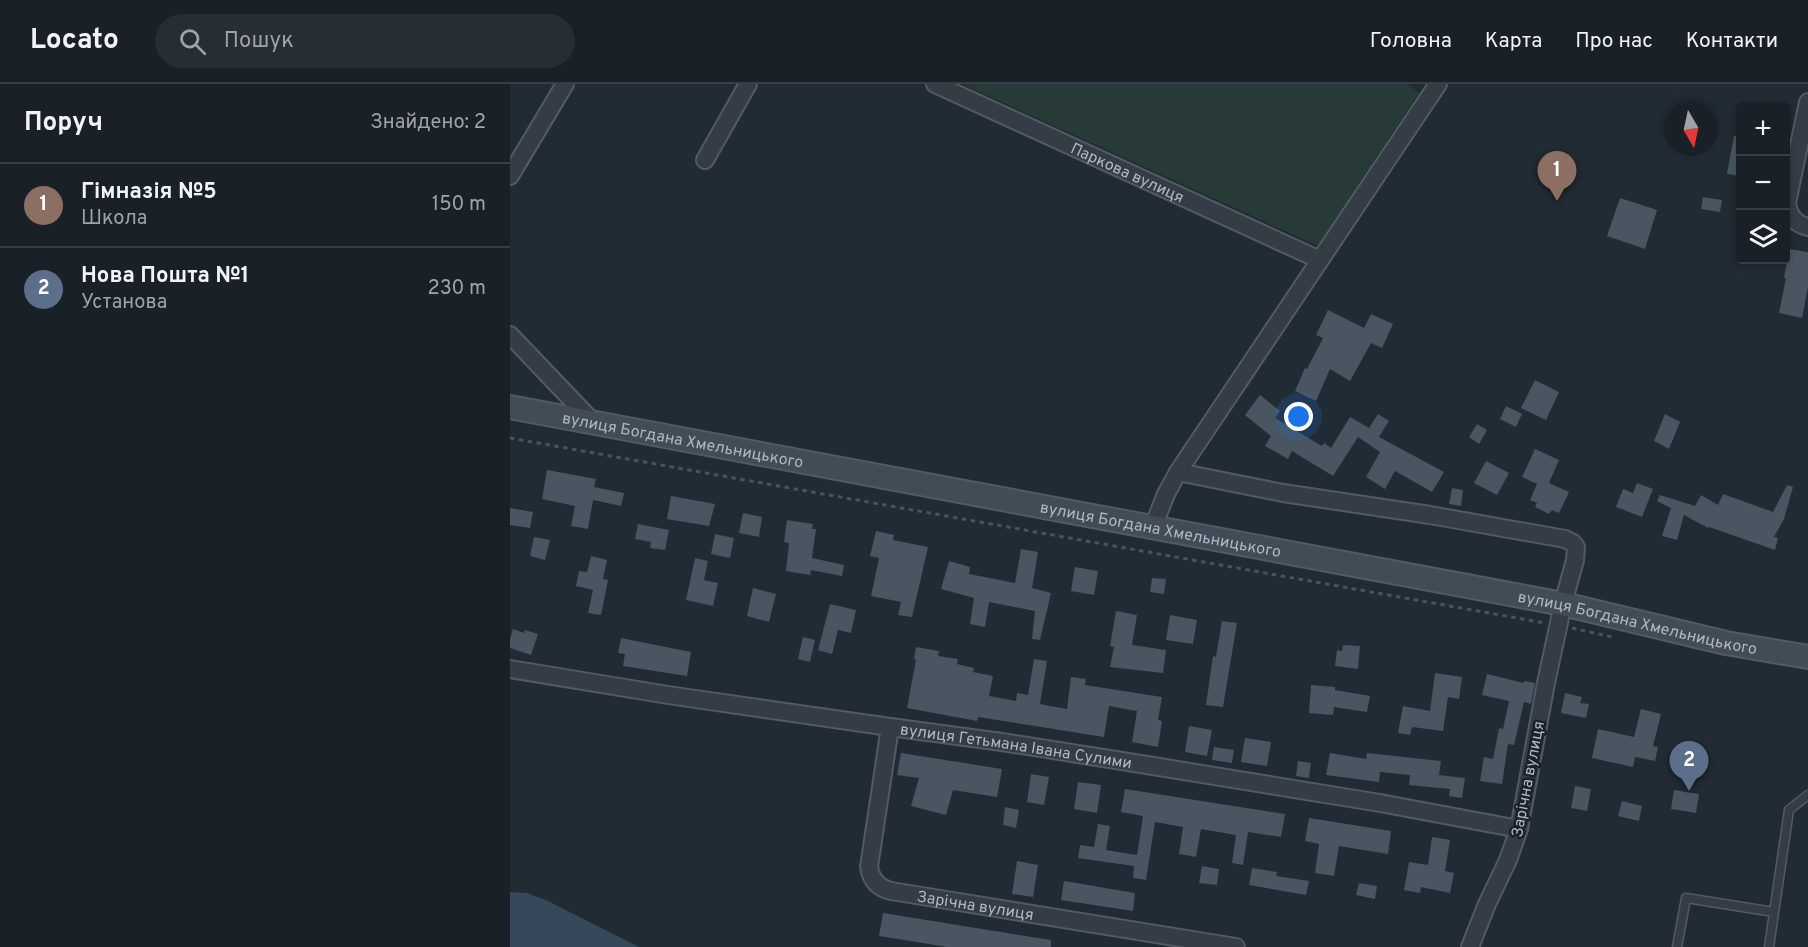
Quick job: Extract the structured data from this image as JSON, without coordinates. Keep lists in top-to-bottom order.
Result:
{
  "streets": {
    "main road": ["вулиця Богдана Хмельницького"],
    "street": ["Паркова вулиця", "вулиця Гетьмана Івана Сулими", "Зарічна вулиця"]
  },
  "crossings": [
    ["вулиця Богдана Хмельницького", "Зарічна вулиця"],
    ["вулиця Гетьмана Івана Сулими", "Зарічна вулиця"]
  ],
  "north": "bottom",
  "page": {
    "header": "Locato",
    "search": "Пошук",
    "nav": [
      "Головна",
      "Карта",
      "Про нас",
      "Контакти"
    ],
    "heading": ["Поруч", "Знайдено: 2"],
    "map_buttons": ["+", "−"],
    "pins": ["1", "2"],
    "list": [
      {
        "mark": "1",
        "name": "Гімназія №5",
        "note": "Школа",
        "value": "150 m"
      },
      {
        "mark": "2",
        "name": "Нова Пошта №1",
        "note": "Установа",
        "value": "230 m"
      }
    ]
  }
}
